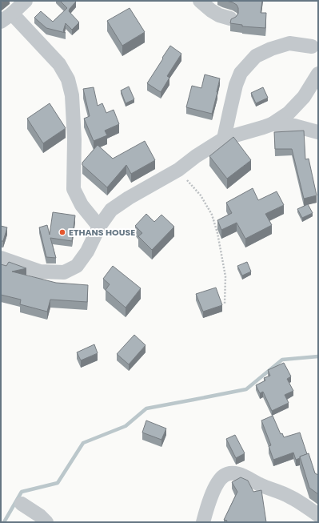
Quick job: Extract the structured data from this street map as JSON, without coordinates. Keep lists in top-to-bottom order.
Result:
{
  "places": ["ETHANS HOUSE"]
}
